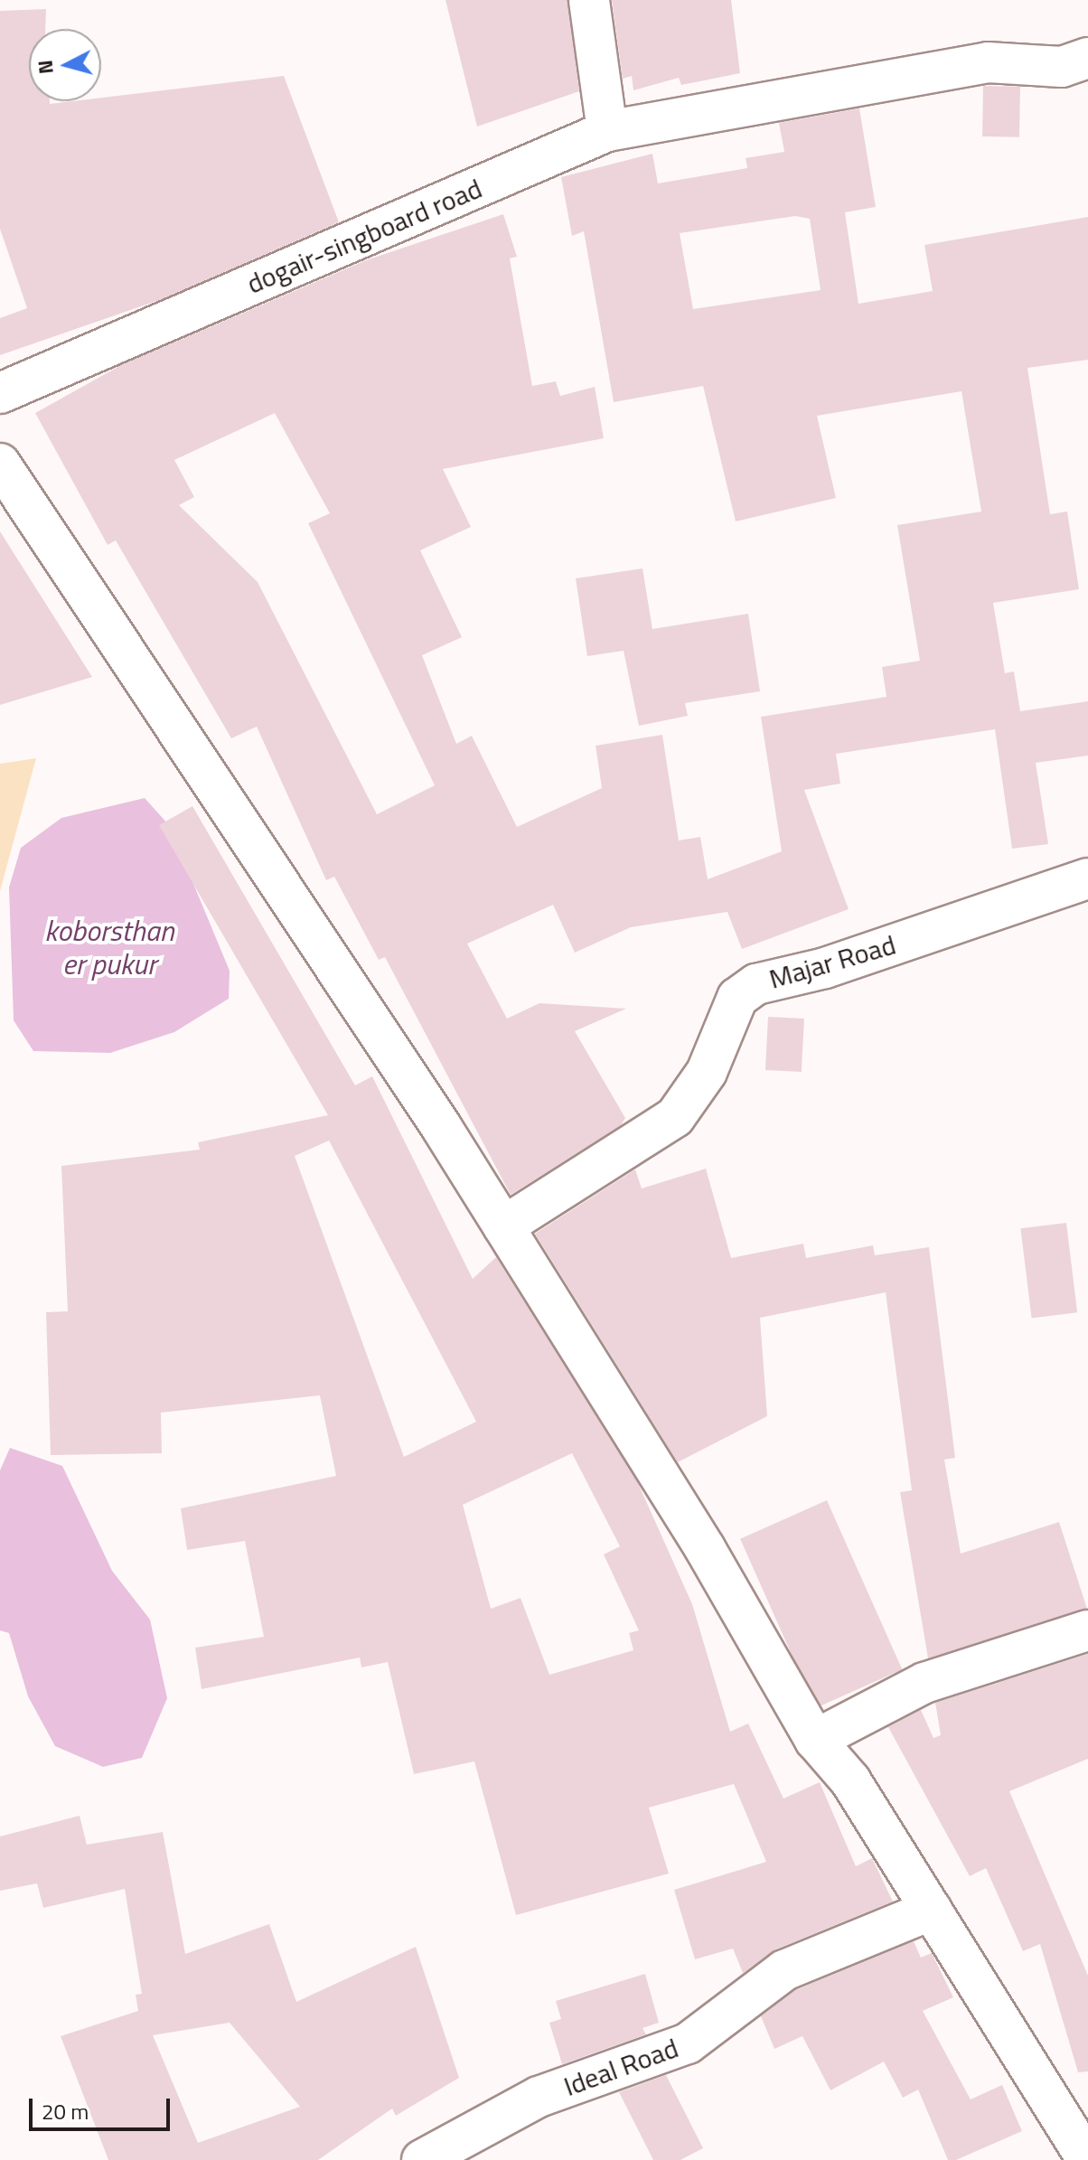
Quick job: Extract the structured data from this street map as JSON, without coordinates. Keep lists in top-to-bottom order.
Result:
{
  "streets": {
    "street": ["dogair-singboard road", "Majar Road", "Ideal Road"]
  },
  "water": ["koborsthan er pukur"],
  "scale_bar": "20 m",
  "north": "left"
}
